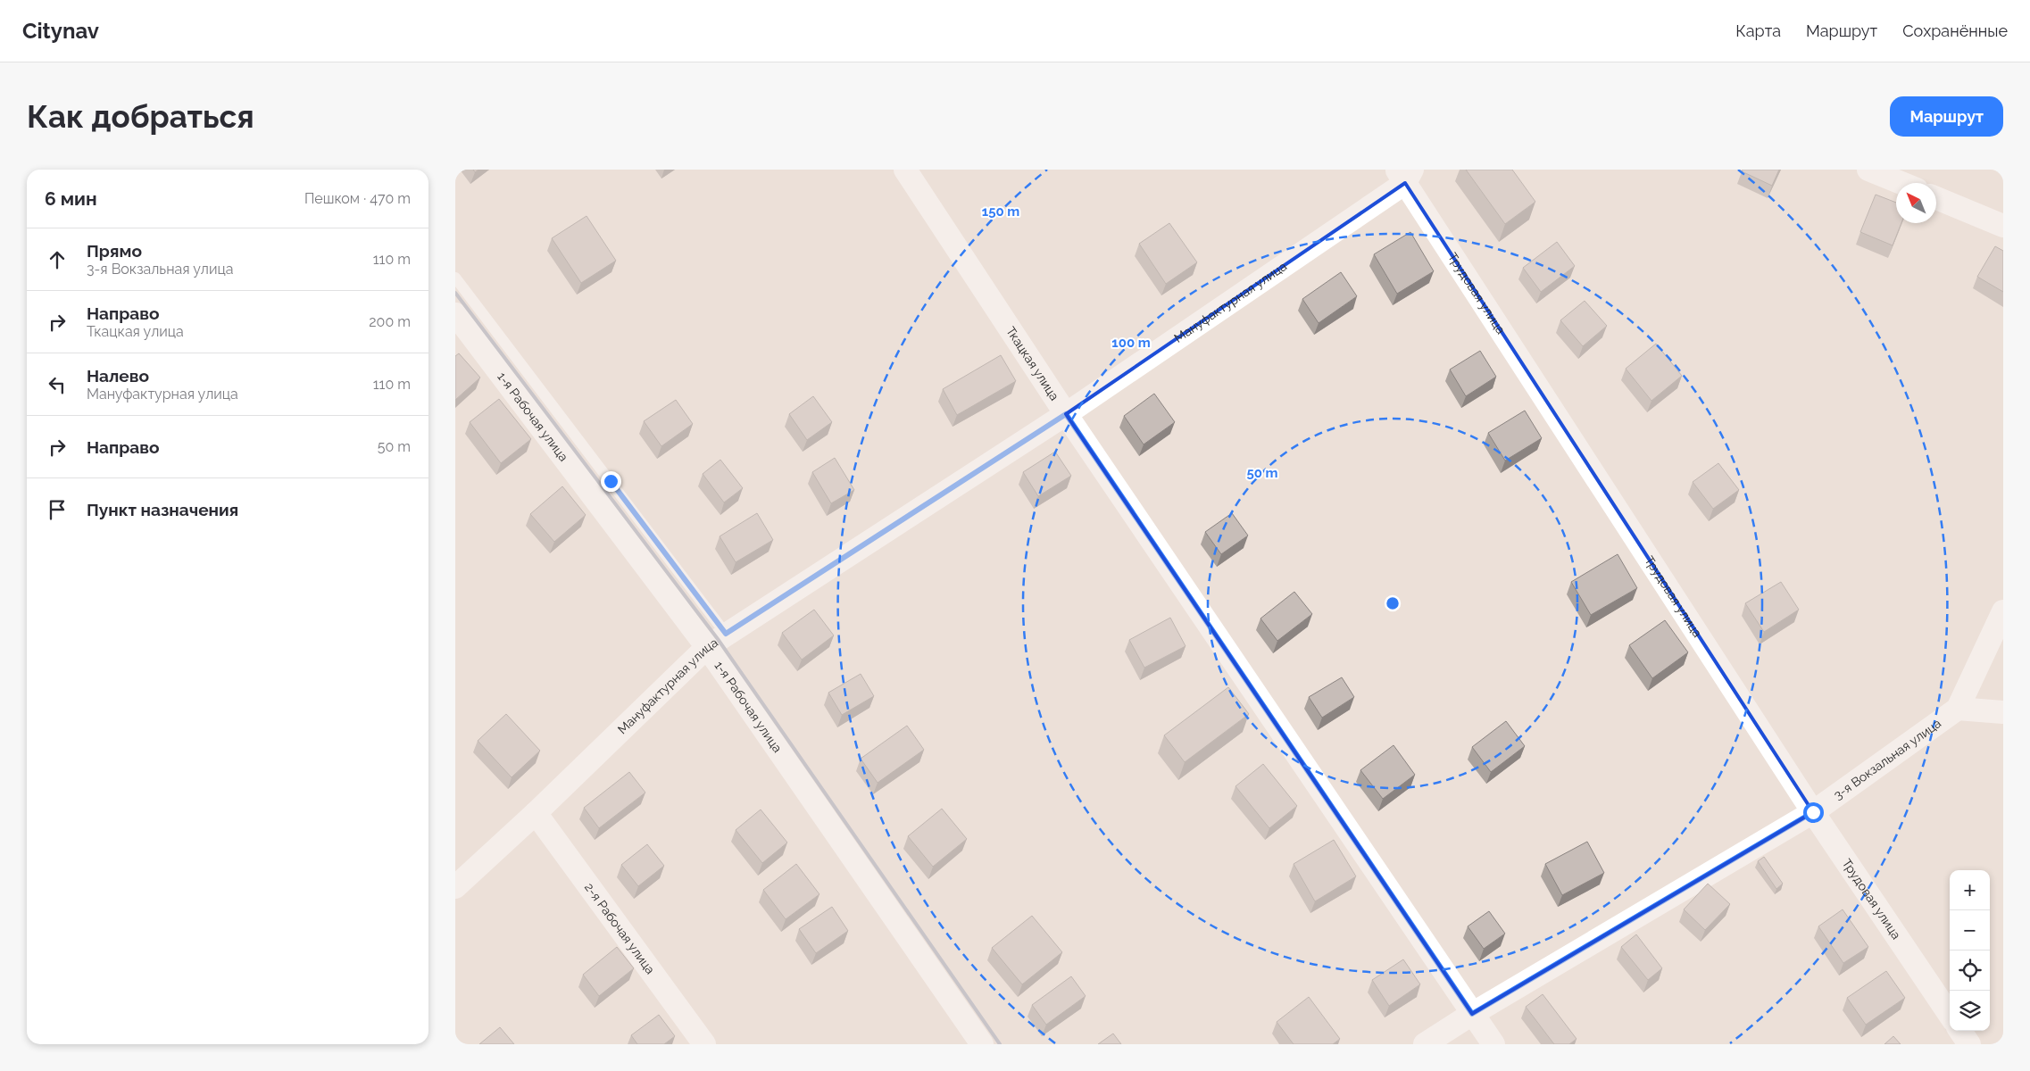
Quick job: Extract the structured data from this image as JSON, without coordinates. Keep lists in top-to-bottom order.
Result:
{
  "streets": {
    "street": [
      "Трудовая улица",
      "Мануфактурная улица",
      "Ткацкая улица",
      "1-я Рабочая улица",
      "3-я Вокзальная улица",
      "2-я Рабочая улица"
    ]
  },
  "crossings": [
    ["Трудовая улица", "Мануфактурная улица"],
    ["Трудовая улица", "3-я Вокзальная улица"],
    ["Мануфактурная улица", "Ткацкая улица"],
    ["Мануфактурная улица", "1-я Рабочая улица"],
    ["Мануфактурная улица", "2-я Рабочая улица"],
    ["Ткацкая улица", "3-я Вокзальная улица"]
  ],
  "north": "top left",
  "page": {
    "header": "Citynav",
    "nav": ["Карта", "Маршрут", "Сохранённые"],
    "buttons": "Маршрут",
    "title": "Как добраться",
    "heading": ["6 мин", "Пешком · 470 m"],
    "list": [
      ["Прямо", "3-я Вокзальная улица", "110 m"],
      ["Направо", "Ткацкая улица", "200 m"],
      ["Налево", "Мануфактурная улица", "110 m"],
      ["Направо", "50 m"],
      "Пункт назначения"
    ],
    "map_buttons": ["+", "−"]
  },
  "rings": ["150 m", "100 m", "50 m"]
}
